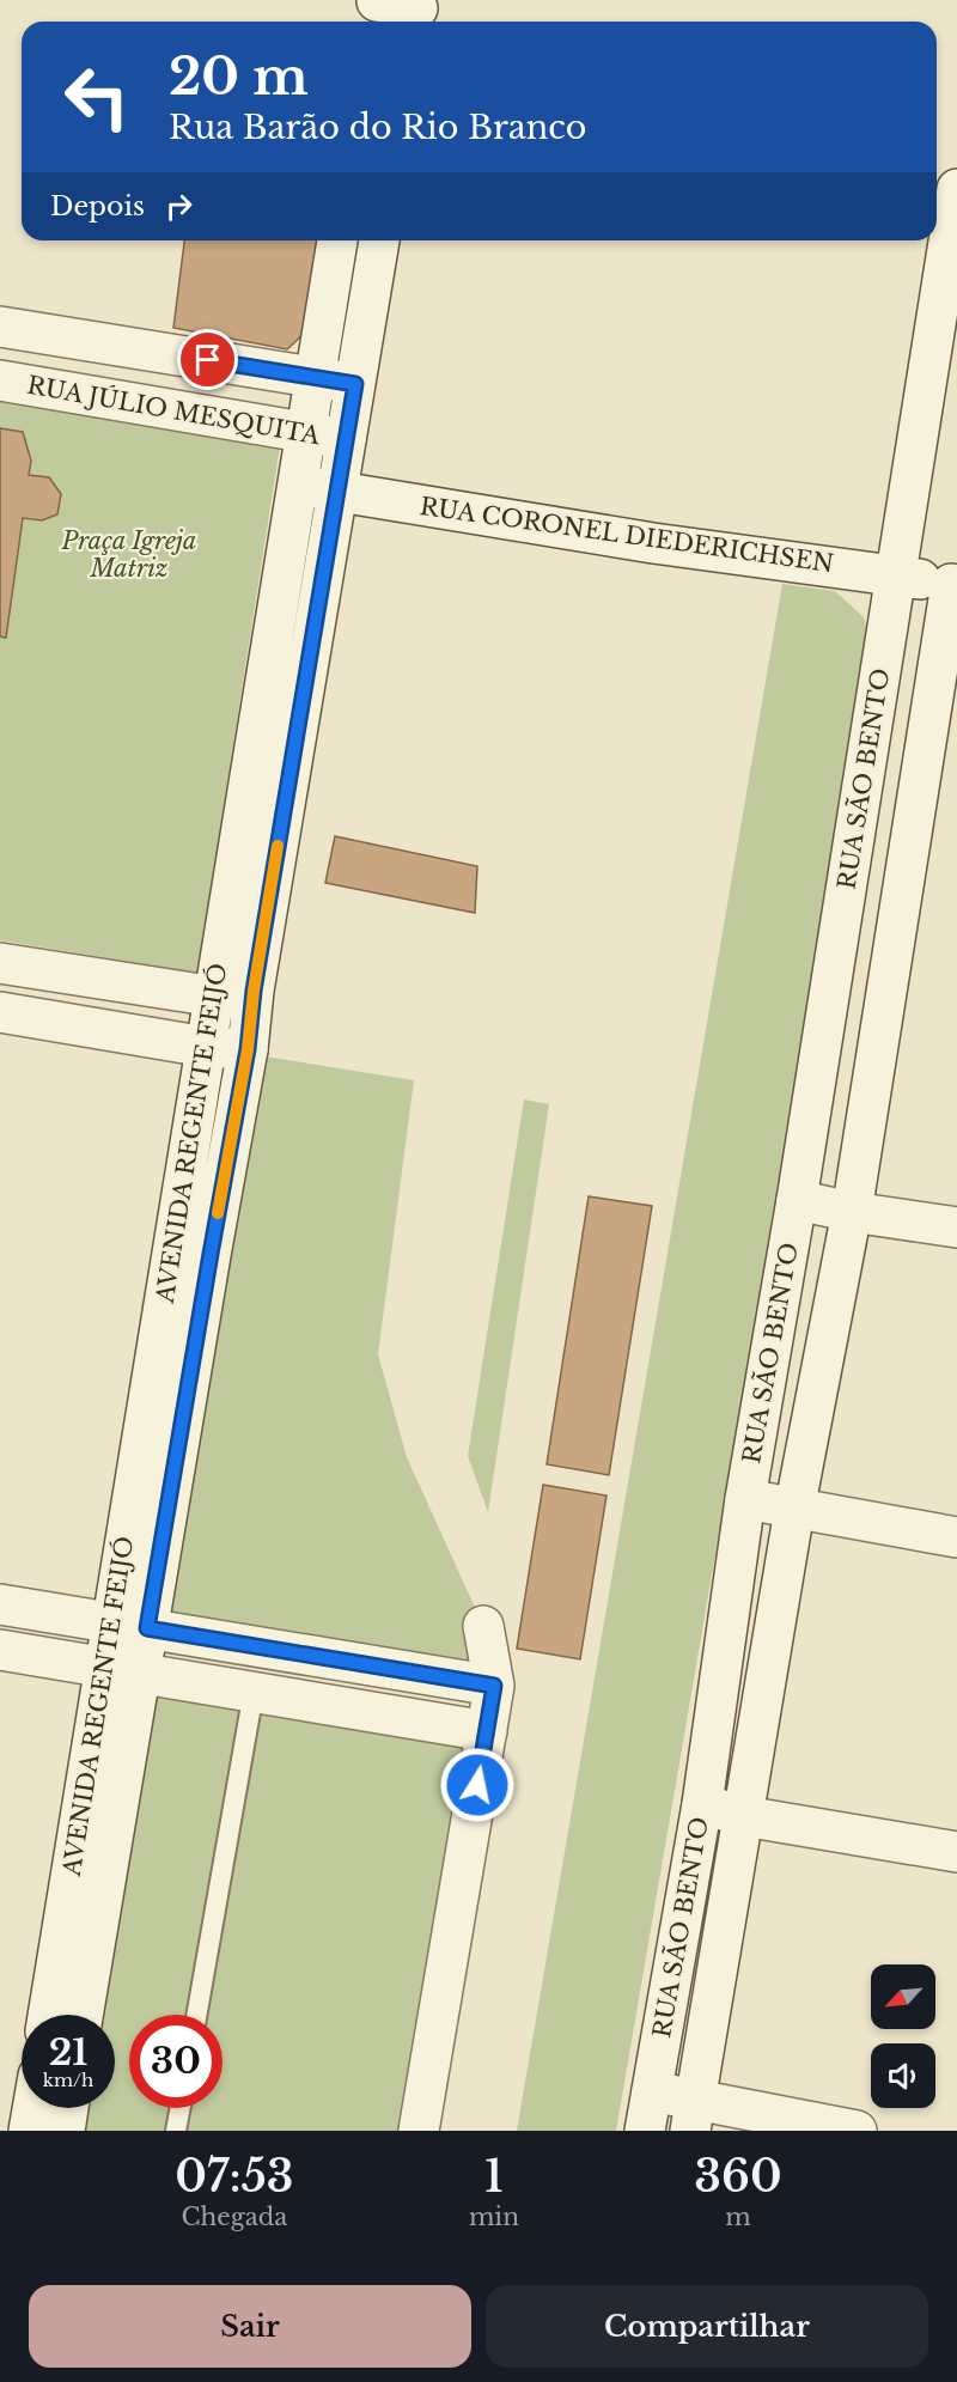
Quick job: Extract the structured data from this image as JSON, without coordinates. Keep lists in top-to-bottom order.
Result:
{
  "streets": {
    "street": [
      "RUA JÚLIO MESQUITA",
      "RUA CORONEL DIEDERICHSEN",
      "RUA SÃO BENTO",
      "AVENIDA REGENTE FEIJÓ"
    ]
  },
  "crossings": [
    ["RUA JÚLIO MESQUITA", "AVENIDA REGENTE FEIJÓ"],
    ["RUA CORONEL DIEDERICHSEN", "RUA SÃO BENTO"],
    ["RUA CORONEL DIEDERICHSEN", "AVENIDA REGENTE FEIJÓ"]
  ],
  "parks": ["Praça Igreja Matriz"],
  "north": "bottom left",
  "page": {
    "turn": ["20 m", "Rua Barão do Rio Branco"],
    "then": "Depois",
    "speed": "21 km/h",
    "limit": "30",
    "eta": [
      "07:53",
      "Chegada",
      "1",
      "min",
      "360",
      "m"
    ],
    "buttons": ["Sair", "Compartilhar"]
  }
}
